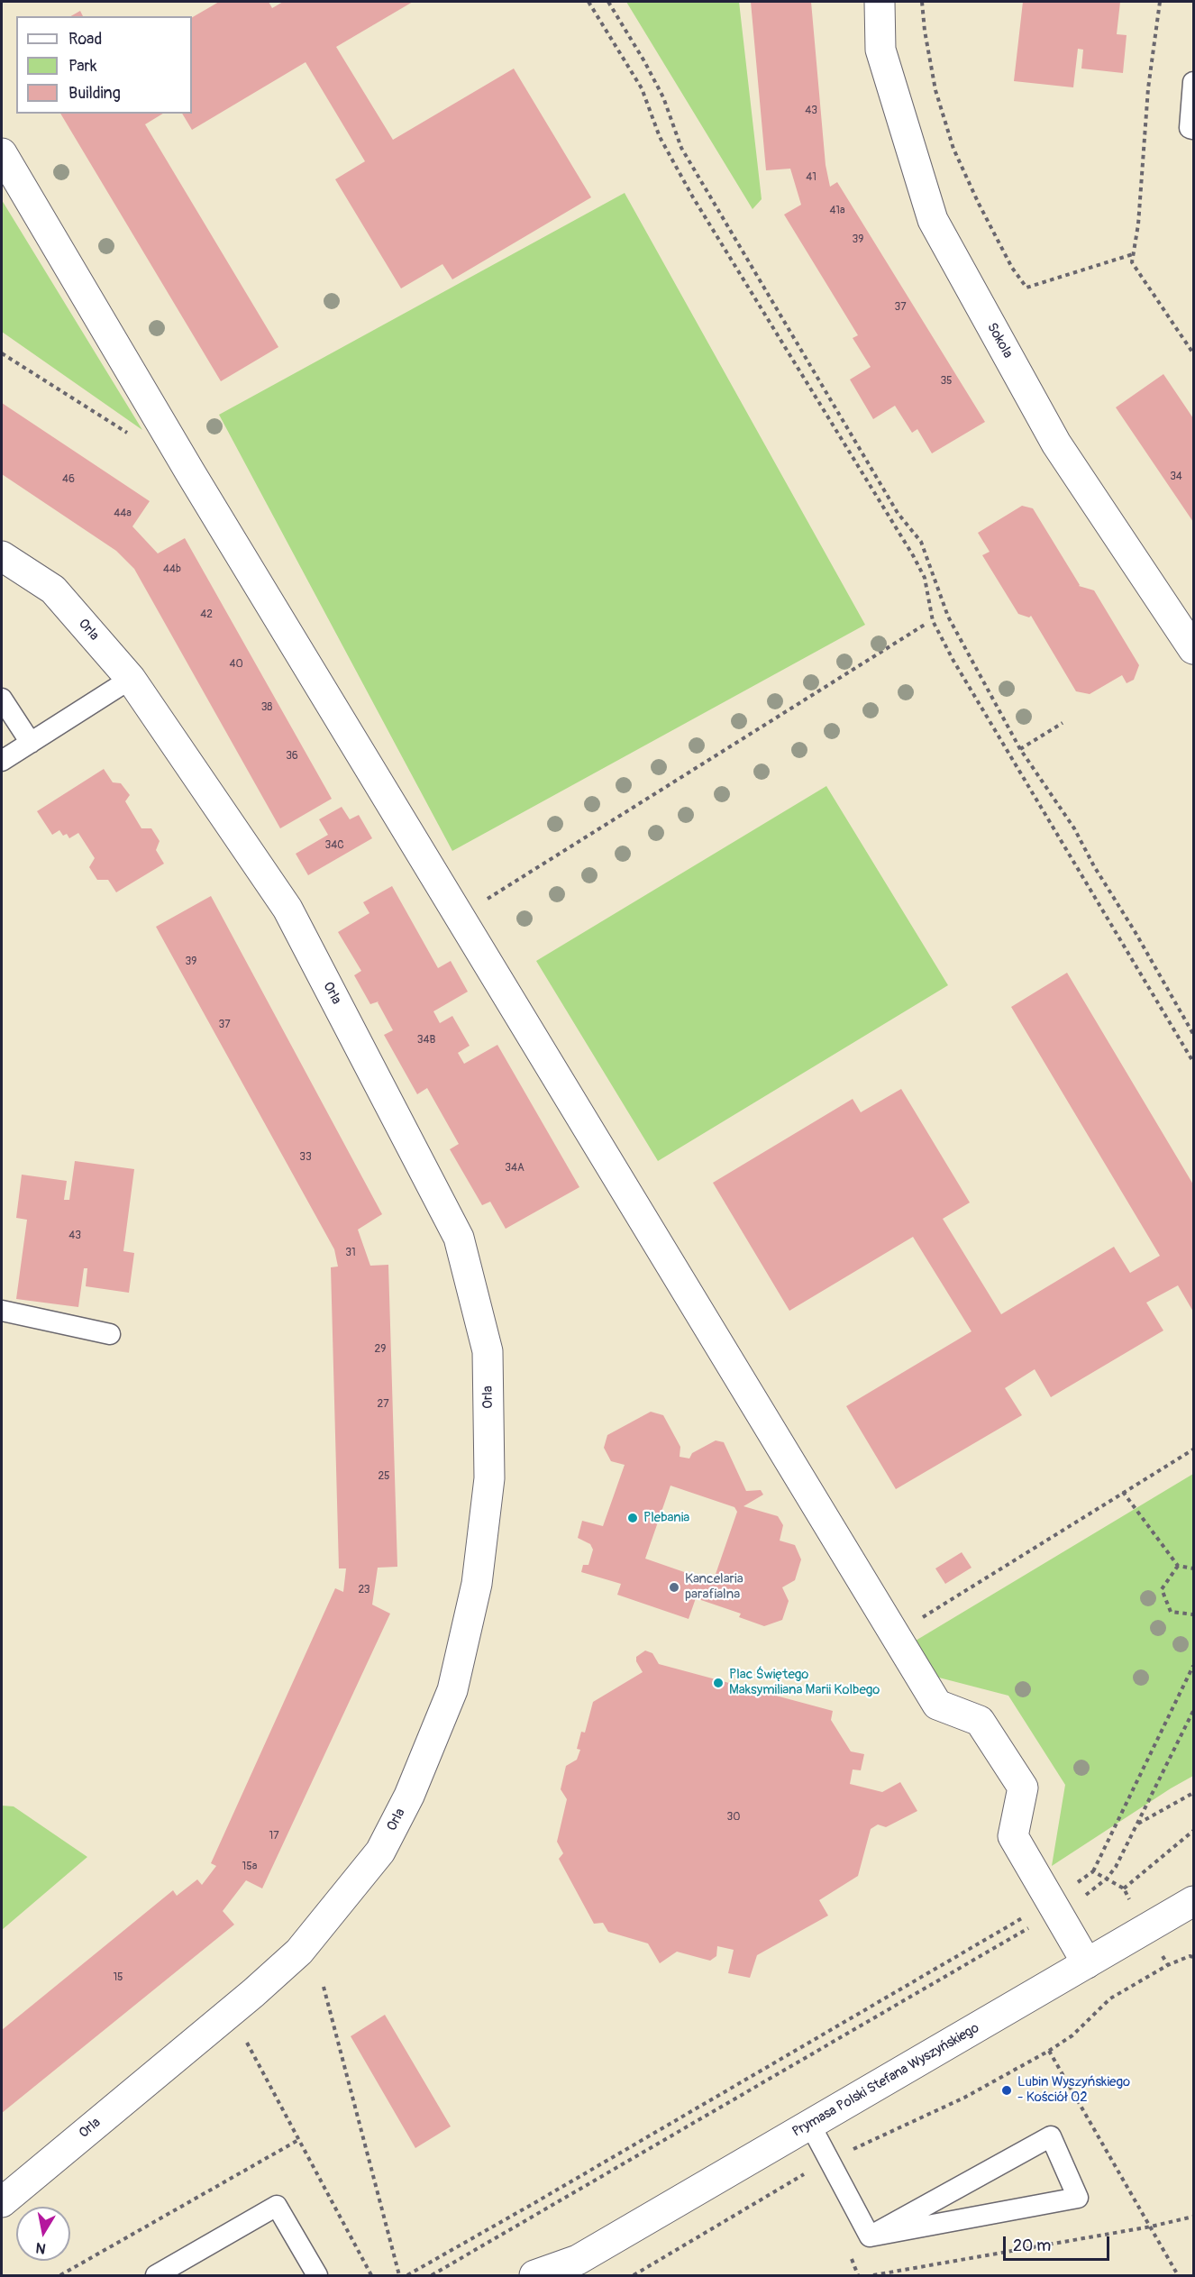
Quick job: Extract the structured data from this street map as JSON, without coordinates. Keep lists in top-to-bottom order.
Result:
{
  "streets": {
    "street": ["Sokola", "Orla", "Prymasa Polski Stefana Wyszyńskiego"]
  },
  "places": [
    "Plebania",
    "Kancelaria parafialna",
    "Plac Świętego Maksymiliana Marii Kolbego",
    "Lubin Wyszyńskiego - Kościół 02"
  ],
  "house_numbers": [
    "43",
    "41",
    "41a",
    "39",
    "37",
    "35",
    "34",
    "46",
    "44a",
    "44b",
    "42",
    "40",
    "38",
    "36",
    "34C",
    "39",
    "37",
    "34B",
    "33",
    "34A",
    "43",
    "31",
    "29",
    "27",
    "25",
    "23",
    "30",
    "17",
    "15a",
    "15"
  ],
  "legend": ["Road", "Park", "Building"],
  "scale_bar": "20 m",
  "north": "bottom"
}
